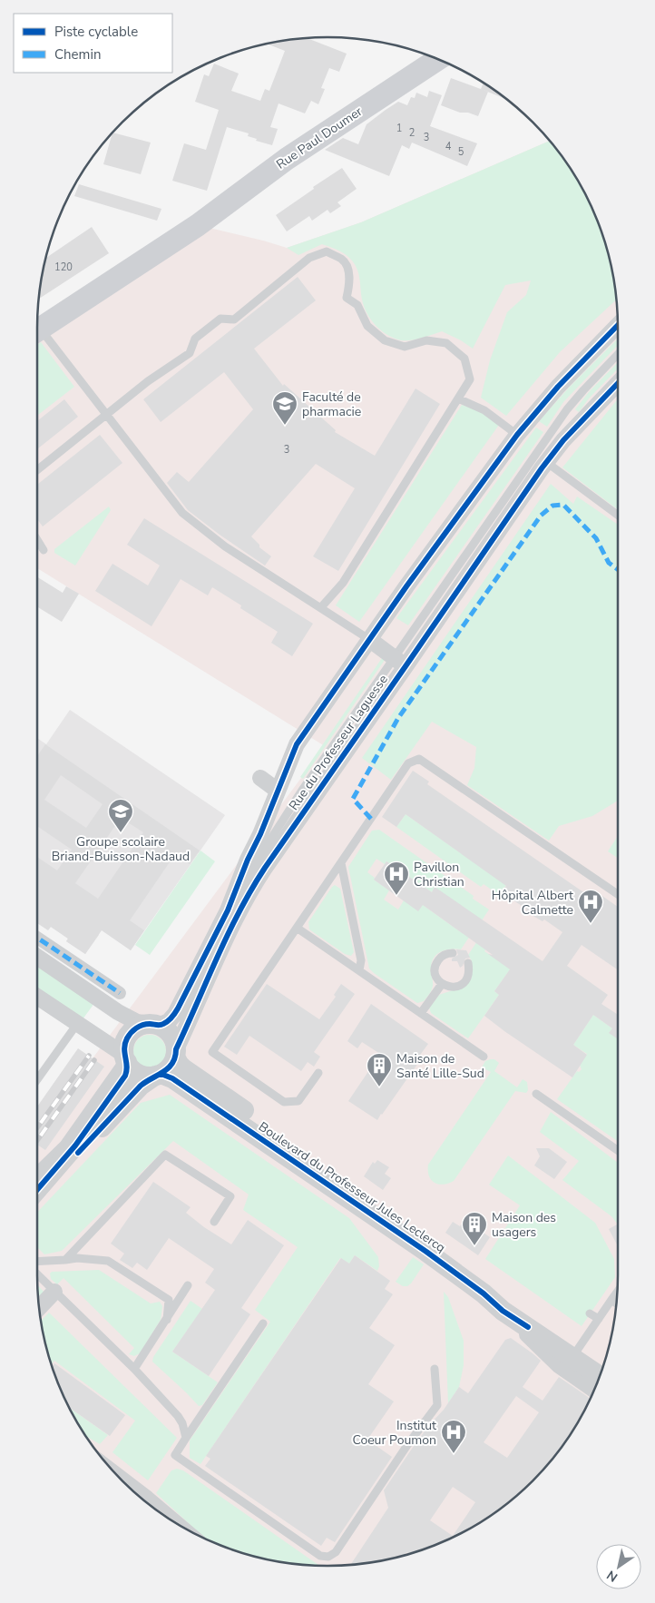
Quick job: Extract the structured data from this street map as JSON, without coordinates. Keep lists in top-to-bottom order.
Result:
{
  "streets": {
    "main road": ["Rue Paul Doumer"],
    "street": ["Rue du Professeur Laguesse", "Boulevard du Professeur Jules Leclercq"]
  },
  "crossings": [
    ["Rue du Professeur Laguesse", "Boulevard du Professeur Jules Leclercq"]
  ],
  "places": {
    "school or university": ["Faculté de pharmacie", "Groupe scolaire Briand-Buisson-Nadaud"],
    "hospital": ["Pavillon Christian", "Hôpital Albert Calmette", "Institut Coeur Poumon"],
    "building": ["Maison de Santé Lille-Sud", "Maison des usagers"]
  },
  "house_numbers": [
    "1",
    "2",
    "3",
    "4",
    "5",
    "120",
    "3"
  ],
  "legend": ["Piste cyclable", "Chemin"],
  "north": "bottom left"
}
